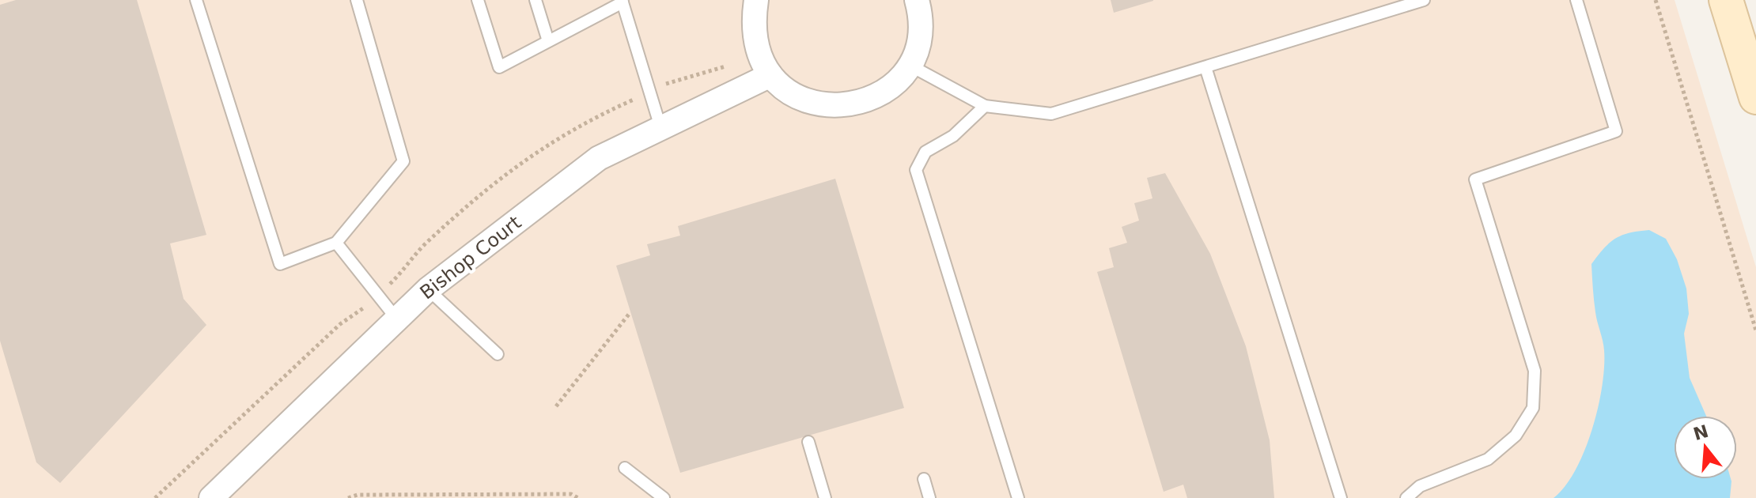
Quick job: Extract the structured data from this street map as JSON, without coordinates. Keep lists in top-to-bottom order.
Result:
{
  "streets": {
    "street": ["Bishop Court"]
  },
  "north": "top"
}
